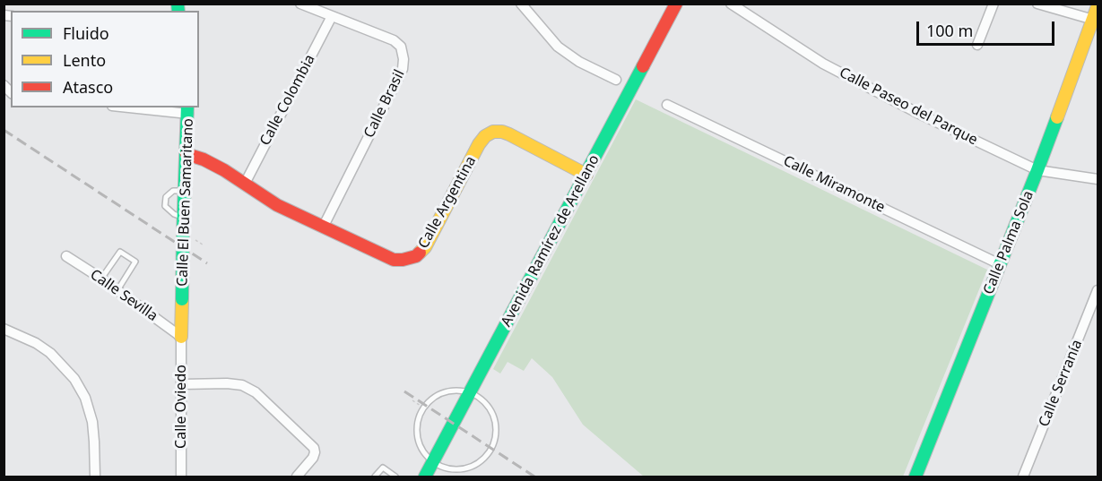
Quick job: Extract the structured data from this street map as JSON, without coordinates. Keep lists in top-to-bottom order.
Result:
{
  "streets": {
    "street": [
      "Calle Colombia",
      "Calle Brasil",
      "Calle Paseo del Parque",
      "Calle Miramonte",
      "Calle El Buen Samaritano",
      "Calle Argentina",
      "Avenida Ramírez de Arellano",
      "Calle Palma Sola",
      "Calle Sevilla",
      "Calle Serranía",
      "Calle Oviedo"
    ]
  },
  "crossings": [
    ["Calle Colombia", "Calle Brasil"],
    ["Calle Colombia", "Calle Argentina"],
    ["Calle Brasil", "Calle Argentina"],
    ["Calle Paseo del Parque", "Calle Palma Sola"],
    ["Calle Miramonte", "Calle Palma Sola"],
    ["Calle El Buen Samaritano", "Calle Argentina"],
    ["Calle El Buen Samaritano", "Calle Sevilla"],
    ["Calle El Buen Samaritano", "Calle Oviedo"],
    ["Calle Argentina", "Avenida Ramírez de Arellano"],
    ["Calle Sevilla", "Calle Oviedo"]
  ],
  "legend": ["Fluido", "Lento", "Atasco"],
  "scale_bar": "100 m"
}
